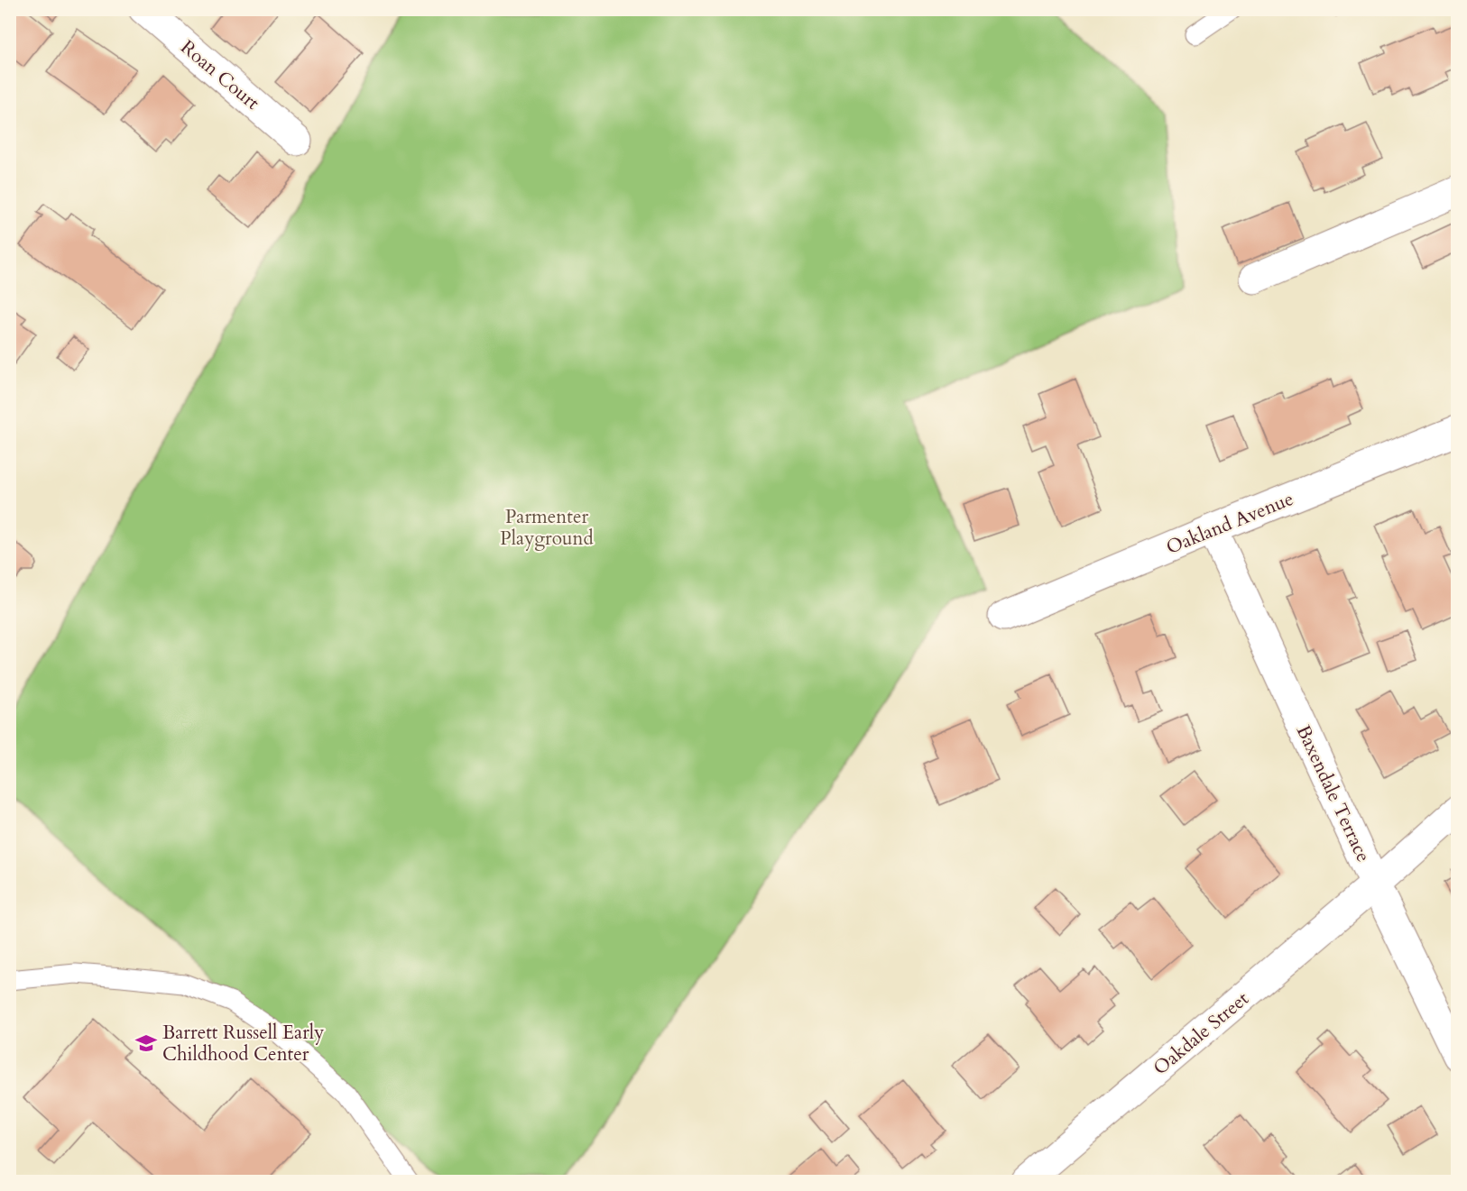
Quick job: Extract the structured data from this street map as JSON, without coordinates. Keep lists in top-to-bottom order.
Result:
{
  "streets": {
    "street": [
      "Roan Court",
      "Oakland Avenue",
      "Baxendale Terrace",
      "Oakdale Street"
    ]
  },
  "crossings": [
    ["Oakland Avenue", "Baxendale Terrace"],
    ["Baxendale Terrace", "Oakdale Street"]
  ],
  "parks": ["Parmenter Playground"],
  "places": {
    "school or university": ["Barrett Russell Early Childhood Center"]
  }
}
